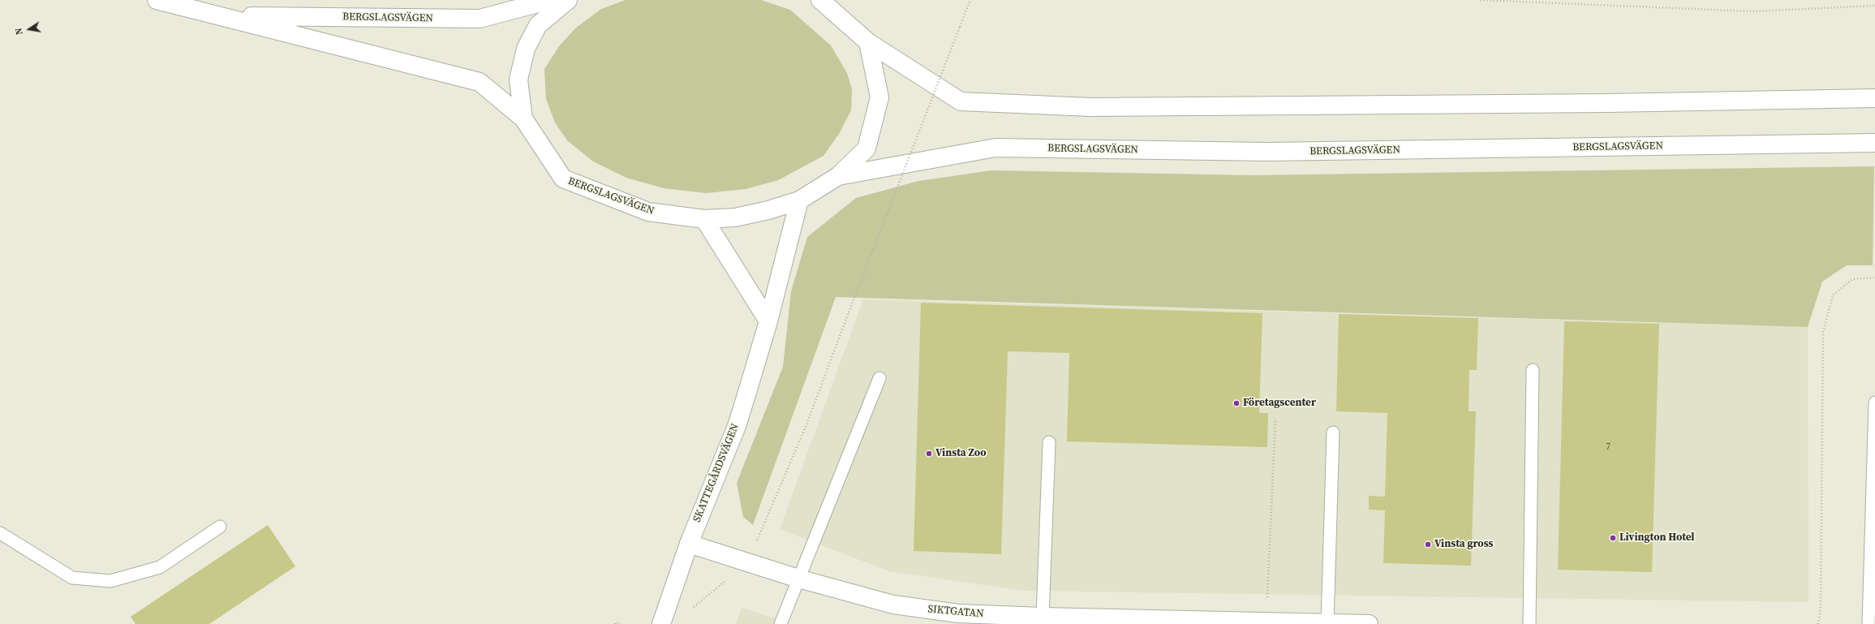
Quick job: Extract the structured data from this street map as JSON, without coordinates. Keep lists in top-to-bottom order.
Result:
{
  "streets": {
    "main road": ["BERGSLAGSVÄGEN", "SKATTEGÅRDSVÄGEN", "SIKTGATAN"]
  },
  "crossings": [
    ["BERGSLAGSVÄGEN", "SKATTEGÅRDSVÄGEN"],
    ["SKATTEGÅRDSVÄGEN", "SIKTGATAN"]
  ],
  "places": [
    "Företagscenter",
    "Vinsta Zoo",
    "Livington Hotel",
    "Vinsta gross"
  ],
  "house_numbers": ["7"],
  "north": "left"
}
